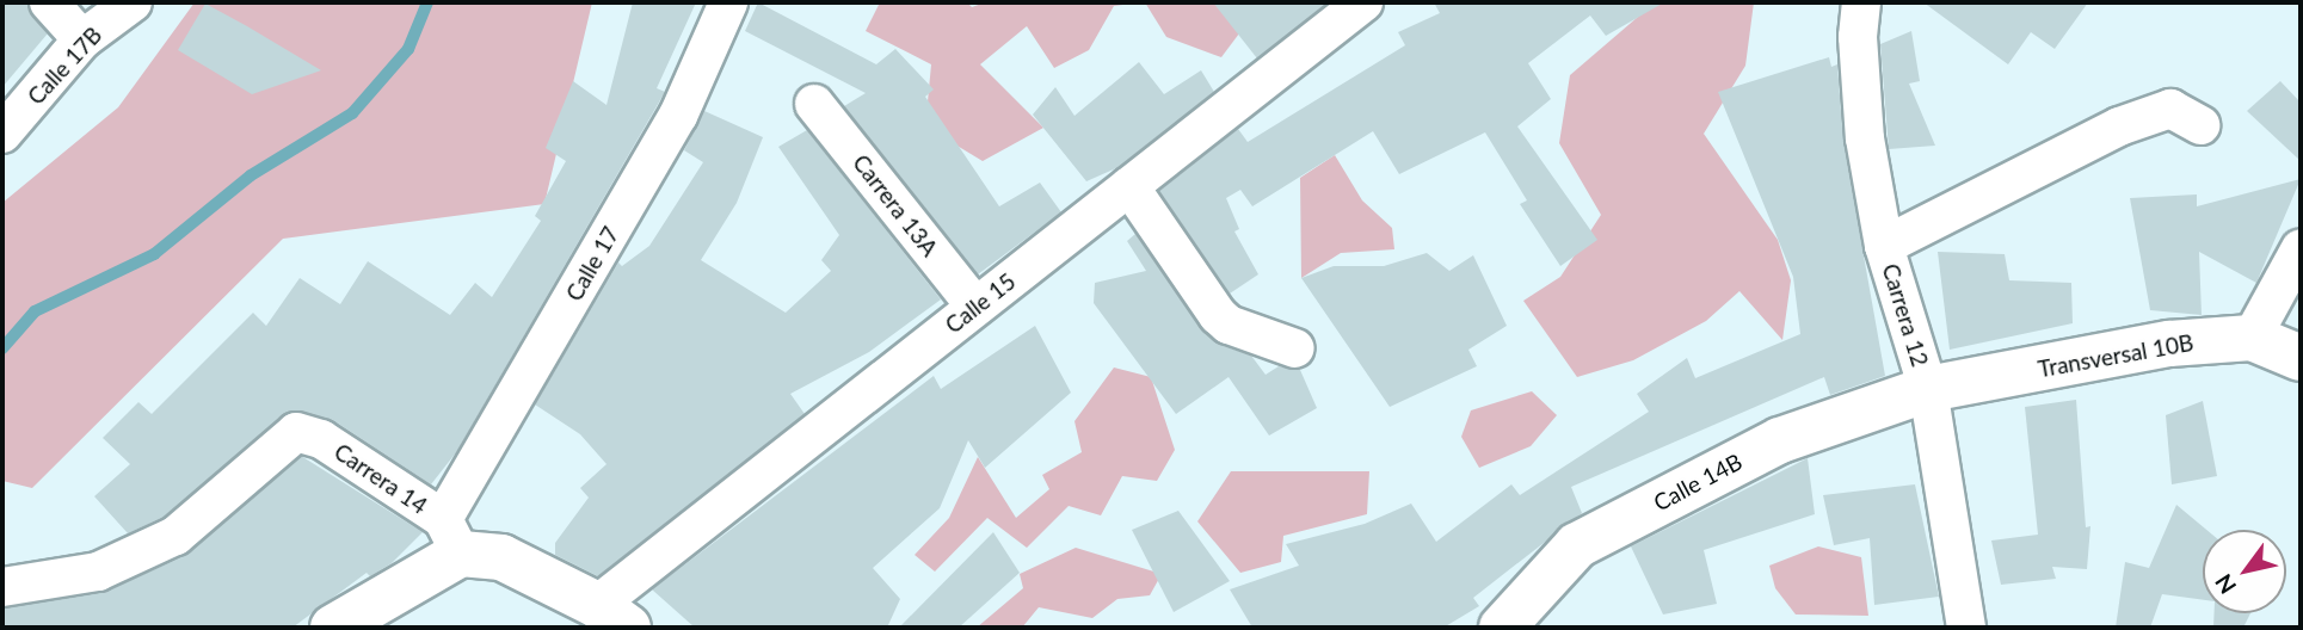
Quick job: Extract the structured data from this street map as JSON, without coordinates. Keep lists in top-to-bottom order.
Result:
{
  "streets": {
    "street": [
      "Calle 17B",
      "Carrera 13A",
      "Calle 17",
      "Calle 15",
      "Carrera 12",
      "Transversal 10B",
      "Carrera 14",
      "Calle 14B"
    ]
  },
  "crossings": [
    ["Carrera 13A", "Calle 15"],
    ["Calle 17", "Carrera 14"],
    ["Calle 15", "Carrera 14"],
    ["Carrera 12", "Transversal 10B"],
    ["Carrera 12", "Calle 14B"],
    ["Transversal 10B", "Calle 14B"]
  ],
  "north": "bottom left"
}
